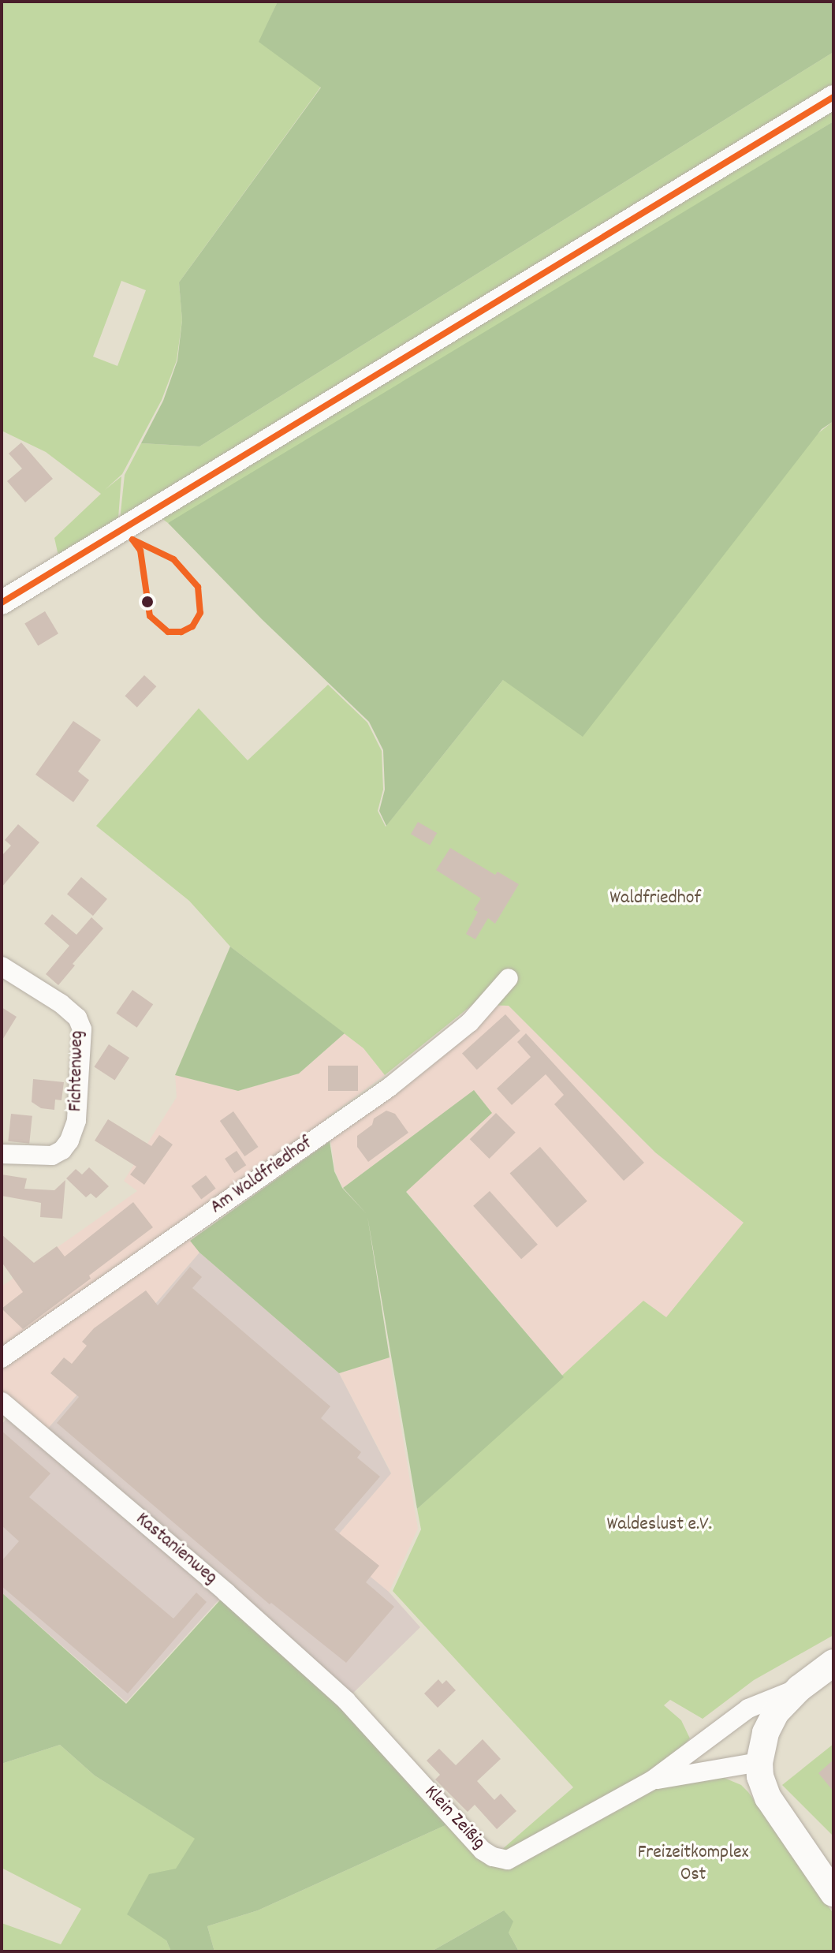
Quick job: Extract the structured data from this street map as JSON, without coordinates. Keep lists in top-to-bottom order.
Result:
{
  "streets": {
    "street": [
      "Fichtenweg",
      "Am Waldfriedhof",
      "Kastanienweg",
      "Klein Zeißig"
    ]
  },
  "crossings": [
    ["Kastanienweg", "Klein Zeißig"]
  ],
  "parks": ["Waldfriedhof", "Waldeslust e.V.", "Freizeitkomplex Ost"]
}
